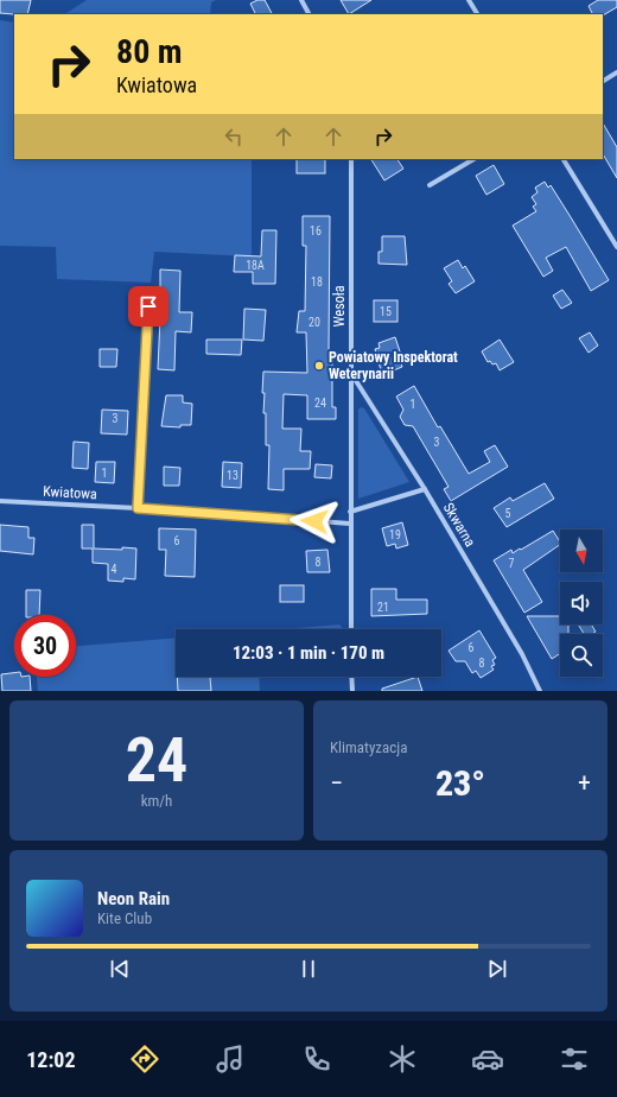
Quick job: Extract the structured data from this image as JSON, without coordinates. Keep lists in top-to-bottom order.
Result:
{
  "streets": {
    "street": ["Wesoła", "Kwiatowa", "Skwarna"]
  },
  "crossings": [
    ["Wesoła", "Kwiatowa"],
    ["Wesoła", "Skwarna"]
  ],
  "places": ["Powiatowy Inspektorat Weterynarii"],
  "house_numbers": [
    "16",
    "18A",
    "18",
    "15",
    "20",
    "24",
    "1",
    "3",
    "3",
    "1",
    "13",
    "5",
    "19",
    "6",
    "8",
    "7",
    "4",
    "21",
    "6",
    "8"
  ],
  "north": "bottom",
  "page": {
    "turn": ["80 m", "Kwiatowa"],
    "limit": "30",
    "trip": "12:03 · 1 min · 170 m",
    "tile": [
      ["24", "km/h"],
      "Klimatyzacja"
    ],
    "heat": ["−", "23°", "+"],
    "song": ["Neon Rain", "Kite Club"],
    "tabs": "12:02"
  }
}
